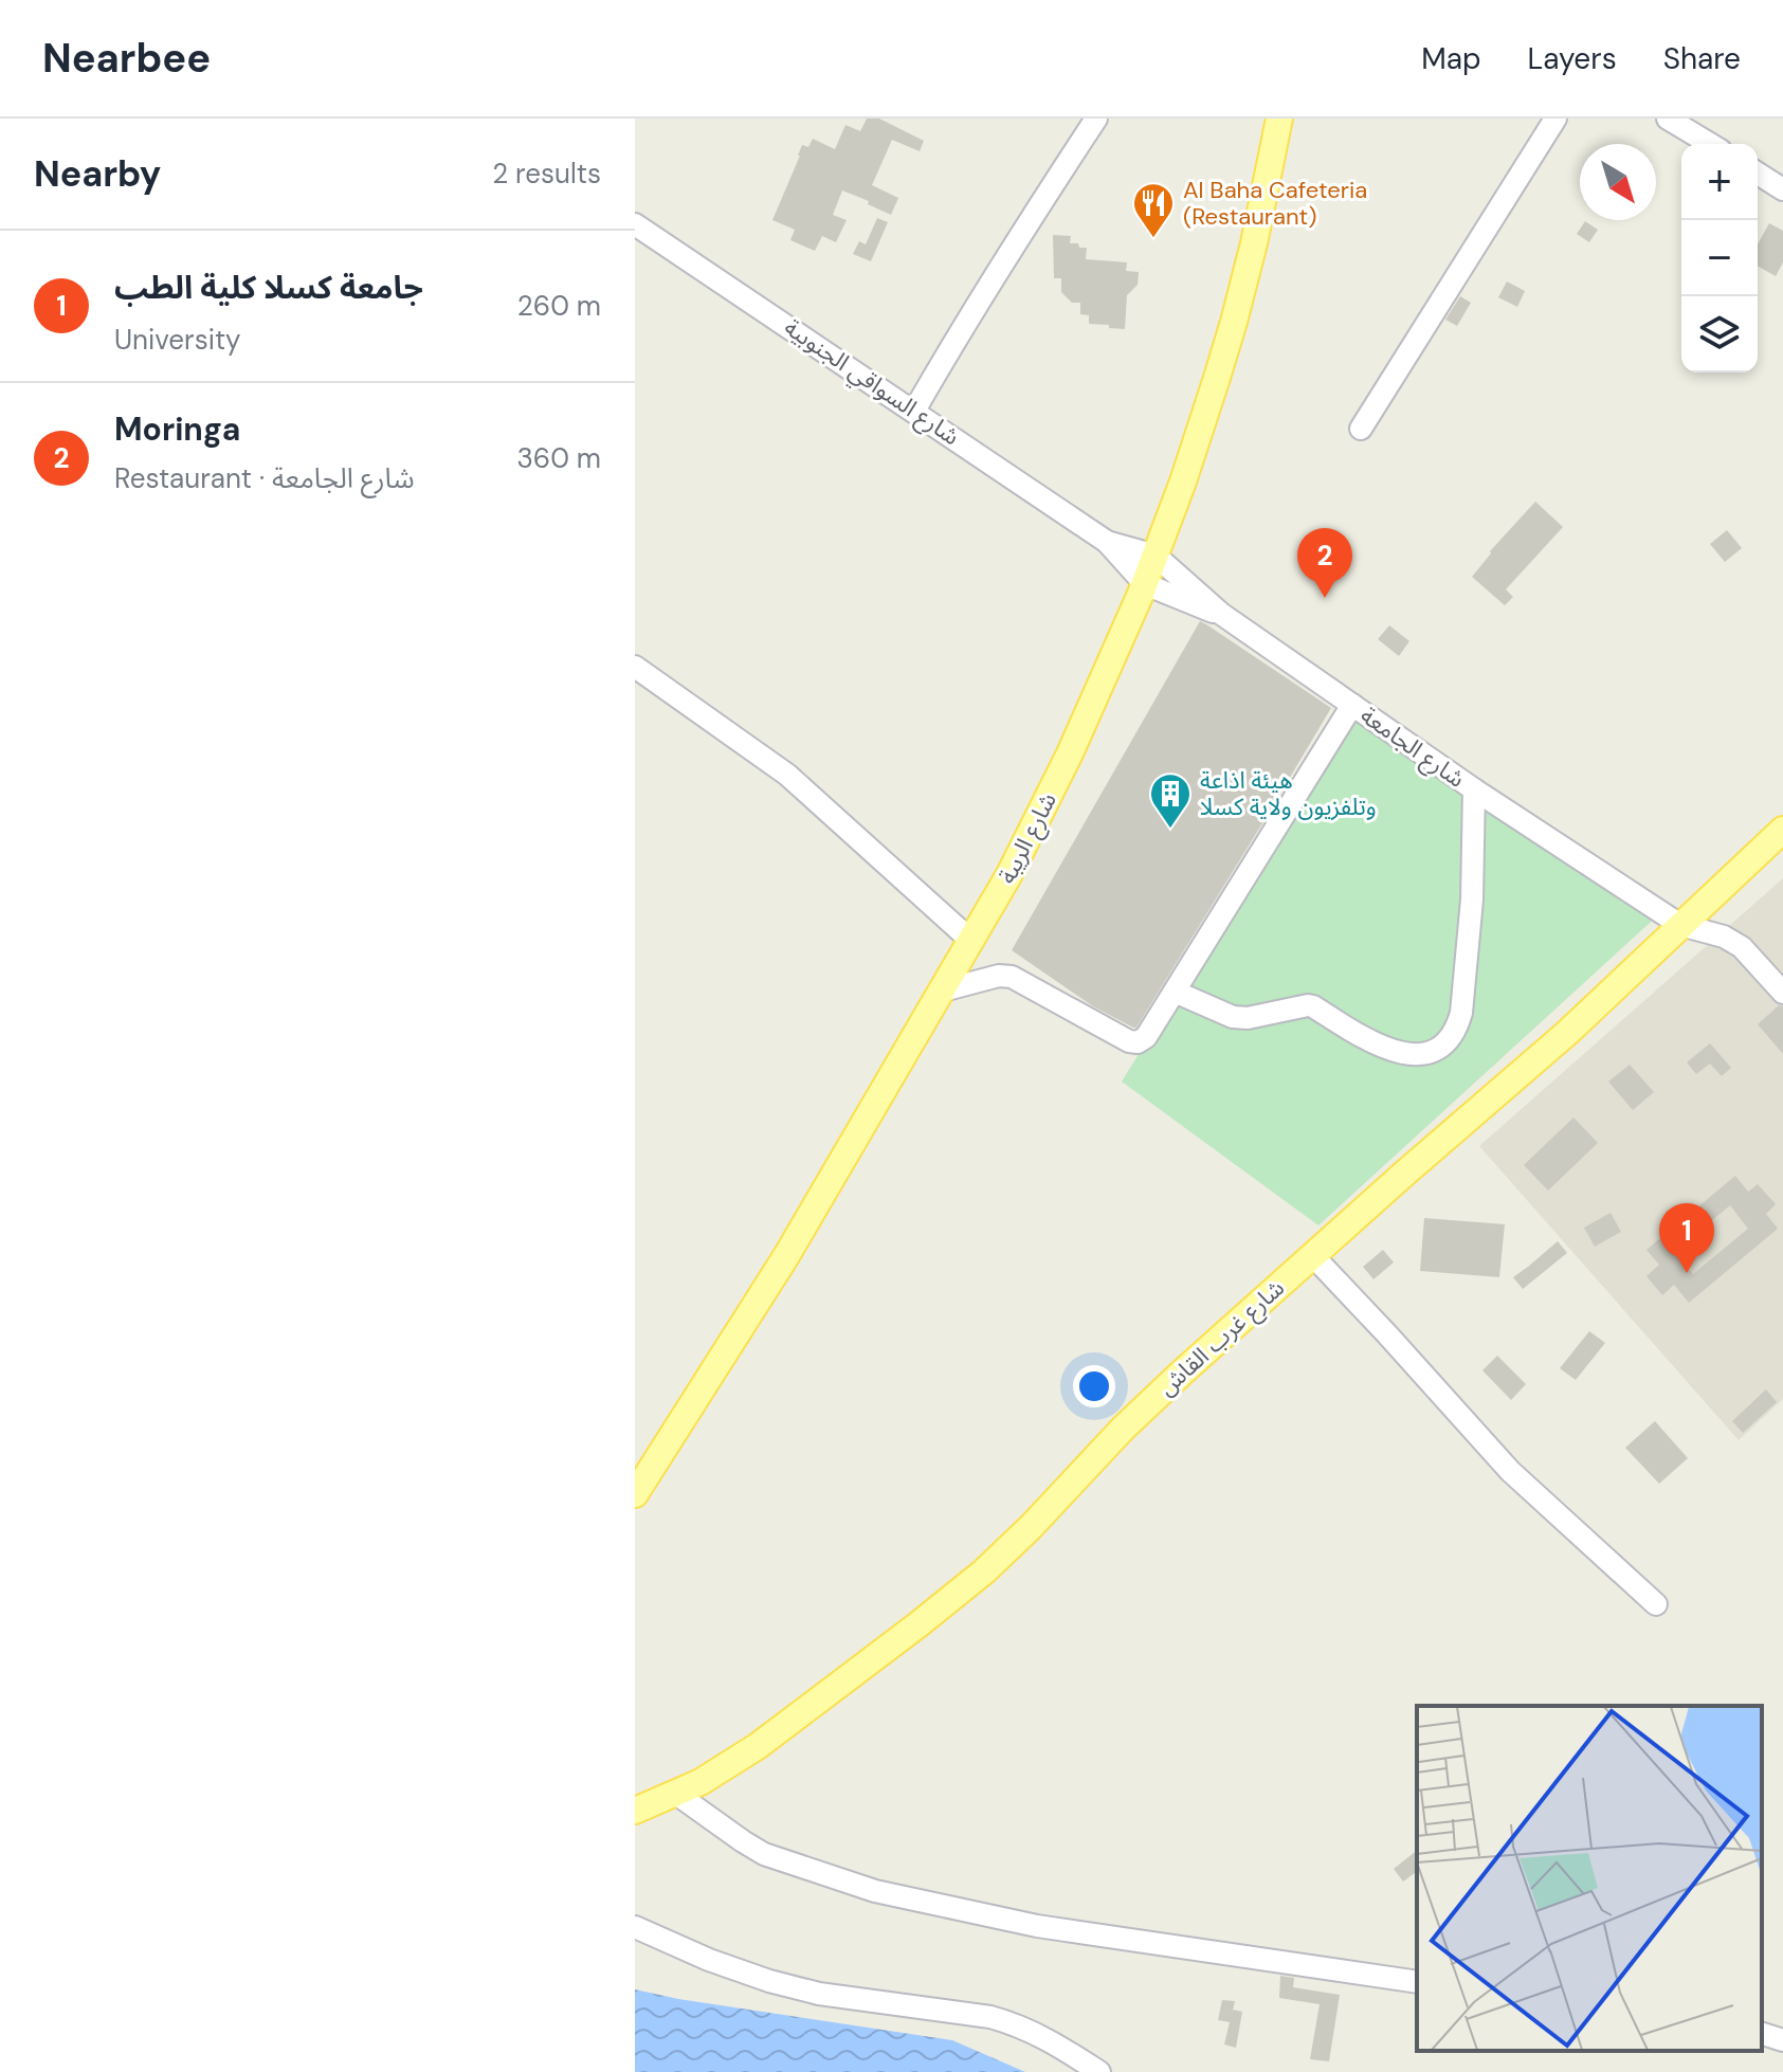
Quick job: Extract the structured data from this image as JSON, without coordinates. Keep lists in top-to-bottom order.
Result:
{
  "streets": {
    "main road": ["شارع الريبة", "شارع غرب القاش"],
    "street": ["شارع السواقي الجنوبية", "شارع الجامعة"]
  },
  "crossings": [
    ["شارع السواقي الجنوبية", "شارع الجامعة"],
    ["شارع السواقي الجنوبية", "شارع الريبة"],
    ["شارع الجامعة", "شارع الريبة"],
    ["شارع الجامعة", "شارع غرب القاش"]
  ],
  "places": {
    "restaurant": ["Al Baha Cafeteria (Restaurant)"],
    "building": ["هيئة اذاعة وتلفزيون ولاية كسلا"]
  },
  "north": "bottom right",
  "page": {
    "header": "Nearbee",
    "nav": ["Map", "Layers", "Share"],
    "heading": ["Nearby", "2 results"],
    "map_buttons": ["+", "−"],
    "list": [
      {
        "mark": "1",
        "name": "جامعة كسلا كلية الطب",
        "note": "University",
        "value": "260 m"
      },
      {
        "mark": "2",
        "name": "Moringa",
        "note": "Restaurant · شارع الجامعة",
        "value": "360 m"
      }
    ],
    "pins": ["2", "1"]
  }
}
